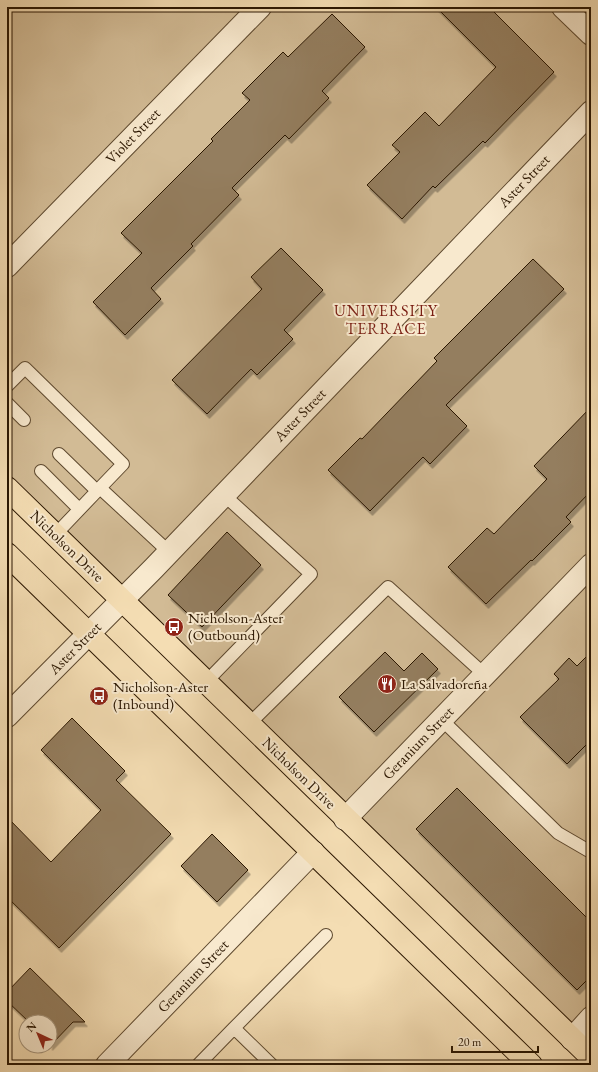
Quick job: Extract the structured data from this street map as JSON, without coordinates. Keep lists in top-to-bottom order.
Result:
{
  "streets": {
    "main road": ["Nicholson Drive"],
    "street": ["Violet Street", "Aster Street", "Geranium Street"]
  },
  "crossings": [
    ["Aster Street", "Nicholson Drive"],
    ["Nicholson Drive", "Geranium Street"]
  ],
  "districts": ["UNIVERSITY TERRACE"],
  "places": {
    "bus stop": ["Nicholson-Aster (Outbound)", "Nicholson-Aster (Inbound)"],
    "restaurant": ["La Salvadoreña"]
  },
  "scale_bar": "20 m",
  "north": "top left"
}
